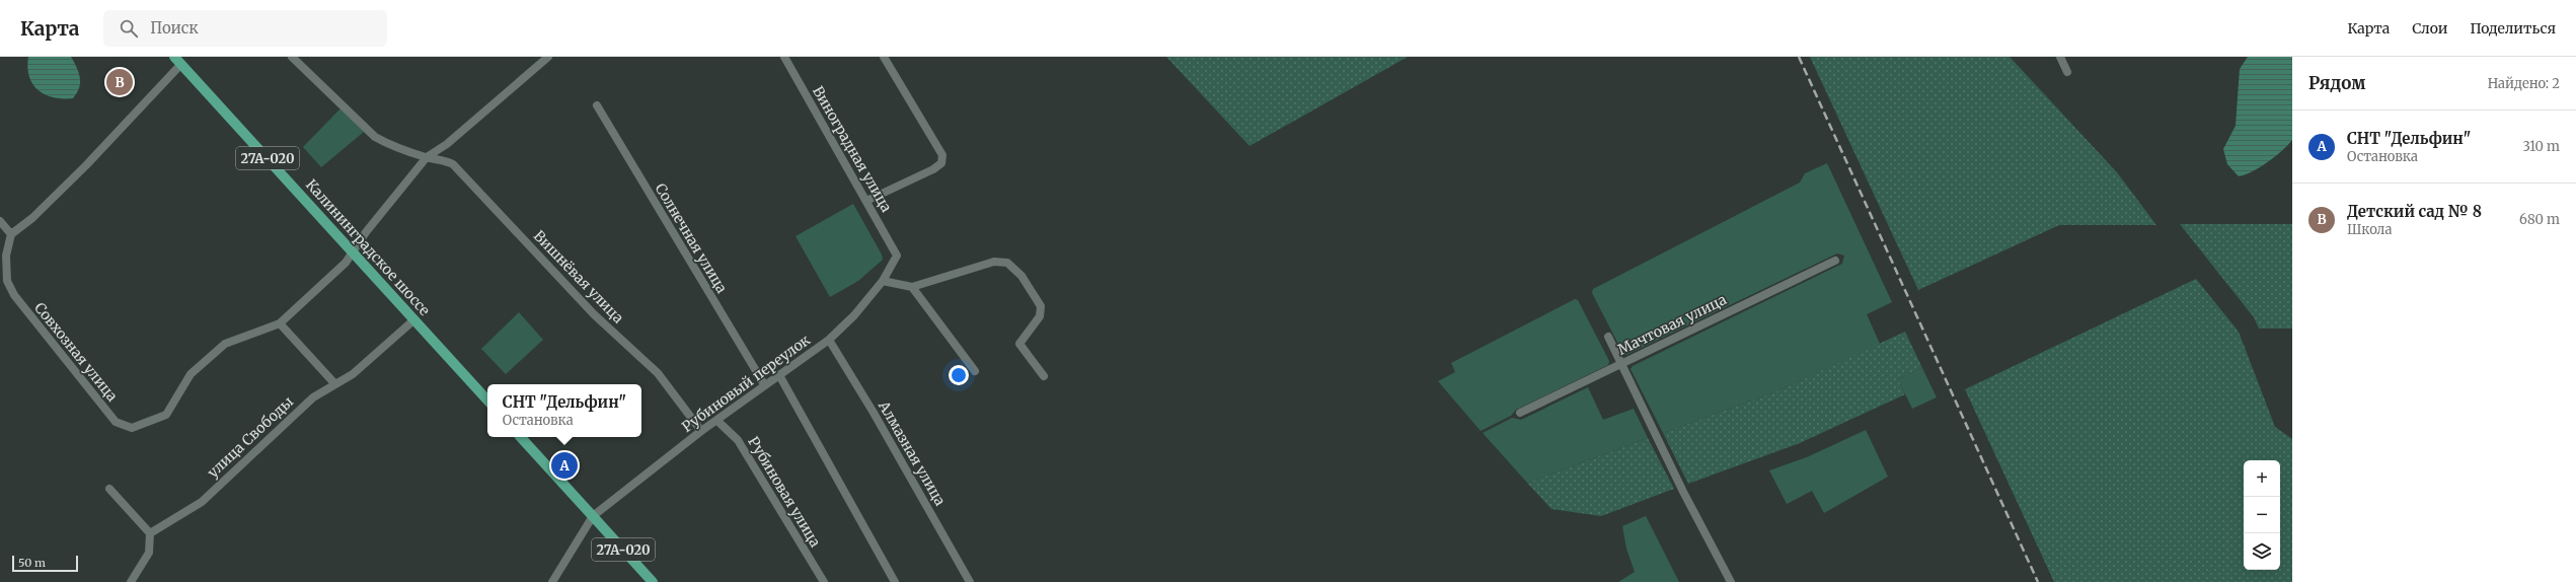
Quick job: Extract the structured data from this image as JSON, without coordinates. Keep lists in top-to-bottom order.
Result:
{
  "streets": {
    "main road": ["27А-020", "Калининградское шоссе"],
    "street": [
      "Виноградная улица",
      "Солнечная улица",
      "Вишнёвая улица",
      "Мачтовая улица",
      "Совхозная улица",
      "Рубиновый переулок",
      "улица Свободы",
      "Алмазная улица",
      "Рубиновая улица"
    ]
  },
  "crossings": [
    ["Виноградная улица", "Рубиновый переулок"],
    ["27А-020", "Рубиновый переулок"],
    ["Солнечная улица", "Рубиновый переулок"],
    ["Калининградское шоссе", "Совхозная улица"],
    ["Калининградское шоссе", "улица Свободы"],
    ["Вишнёвая улица", "Совхозная улица"],
    ["Вишнёвая улица", "Рубиновый переулок"],
    ["Рубиновый переулок", "Алмазная улица"],
    ["Рубиновый переулок", "Рубиновая улица"]
  ],
  "scale_bar": "50 m",
  "page": {
    "header": "Карта",
    "search": "Поиск",
    "nav": ["Карта", "Слои", "Поделиться"],
    "heading": ["Рядом", "Найдено: 2"],
    "pins": ["B", "A"],
    "list": [
      {
        "mark": "A",
        "name": "СНТ \"Дельфин\"",
        "note": "Остановка",
        "value": "310 m"
      },
      {
        "mark": "B",
        "name": "Детский сад № 8",
        "note": "Школа",
        "value": "680 m"
      }
    ],
    "popup": ["СНТ \"Дельфин\"", "Остановка"],
    "map_buttons": ["+", "−"],
    "scale": "50 m"
  }
}
